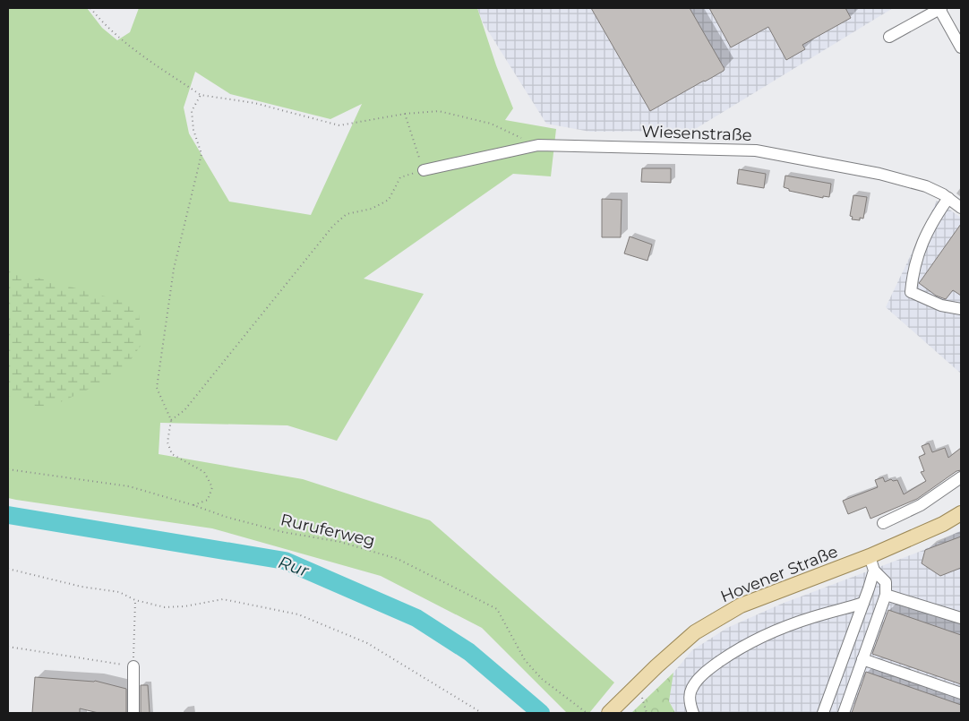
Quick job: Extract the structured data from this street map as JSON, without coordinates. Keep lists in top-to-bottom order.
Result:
{
  "streets": {
    "main road": ["Hovener Straße"],
    "street": ["Wiesenstraße"],
    "path": ["Ruruferweg"]
  },
  "water": ["Rur"]
}
